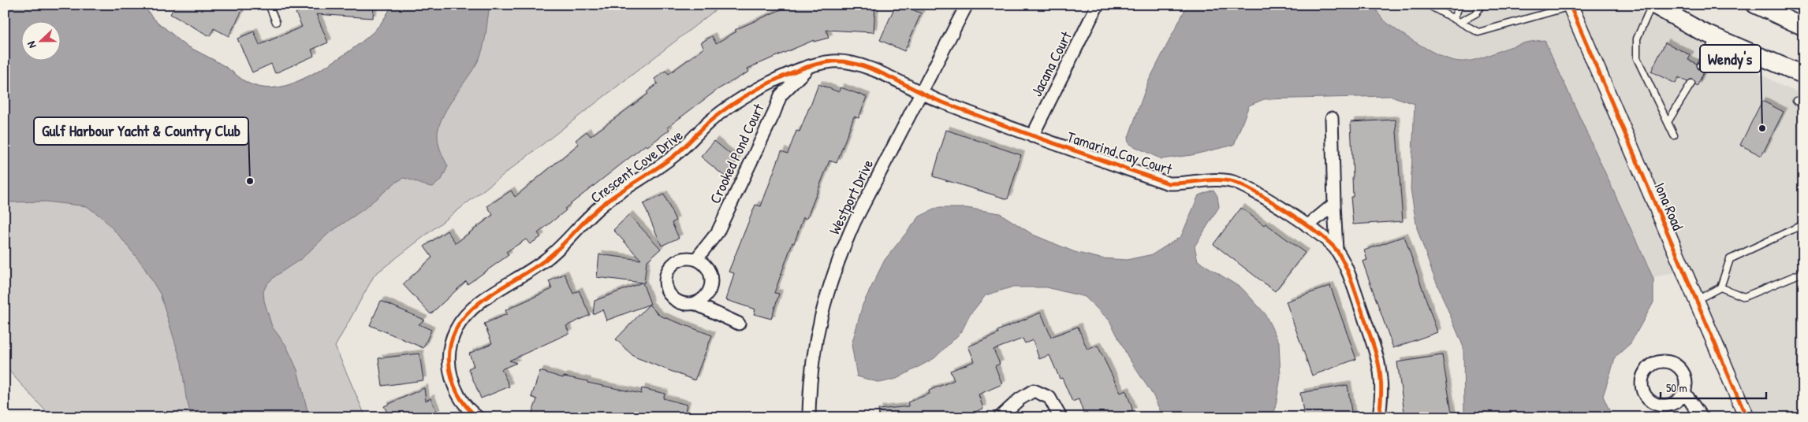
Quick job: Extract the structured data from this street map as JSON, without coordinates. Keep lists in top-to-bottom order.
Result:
{
  "streets": {
    "street": [
      "Jacana Court",
      "Tamarind Cay Court",
      "Crooked Pond Court",
      "Crescent Cove Drive",
      "Westport Drive",
      "Iona Road"
    ]
  },
  "crossings": [
    ["Jacana Court", "Tamarind Cay Court"],
    ["Tamarind Cay Court", "Crescent Cove Drive"],
    ["Tamarind Cay Court", "Westport Drive"],
    ["Crooked Pond Court", "Crescent Cove Drive"],
    ["Crescent Cove Drive", "Westport Drive"]
  ],
  "places": ["Wendy's", "Gulf Harbour Yacht & Country Club"],
  "scale_bar": "50 m",
  "north": "left"
}
